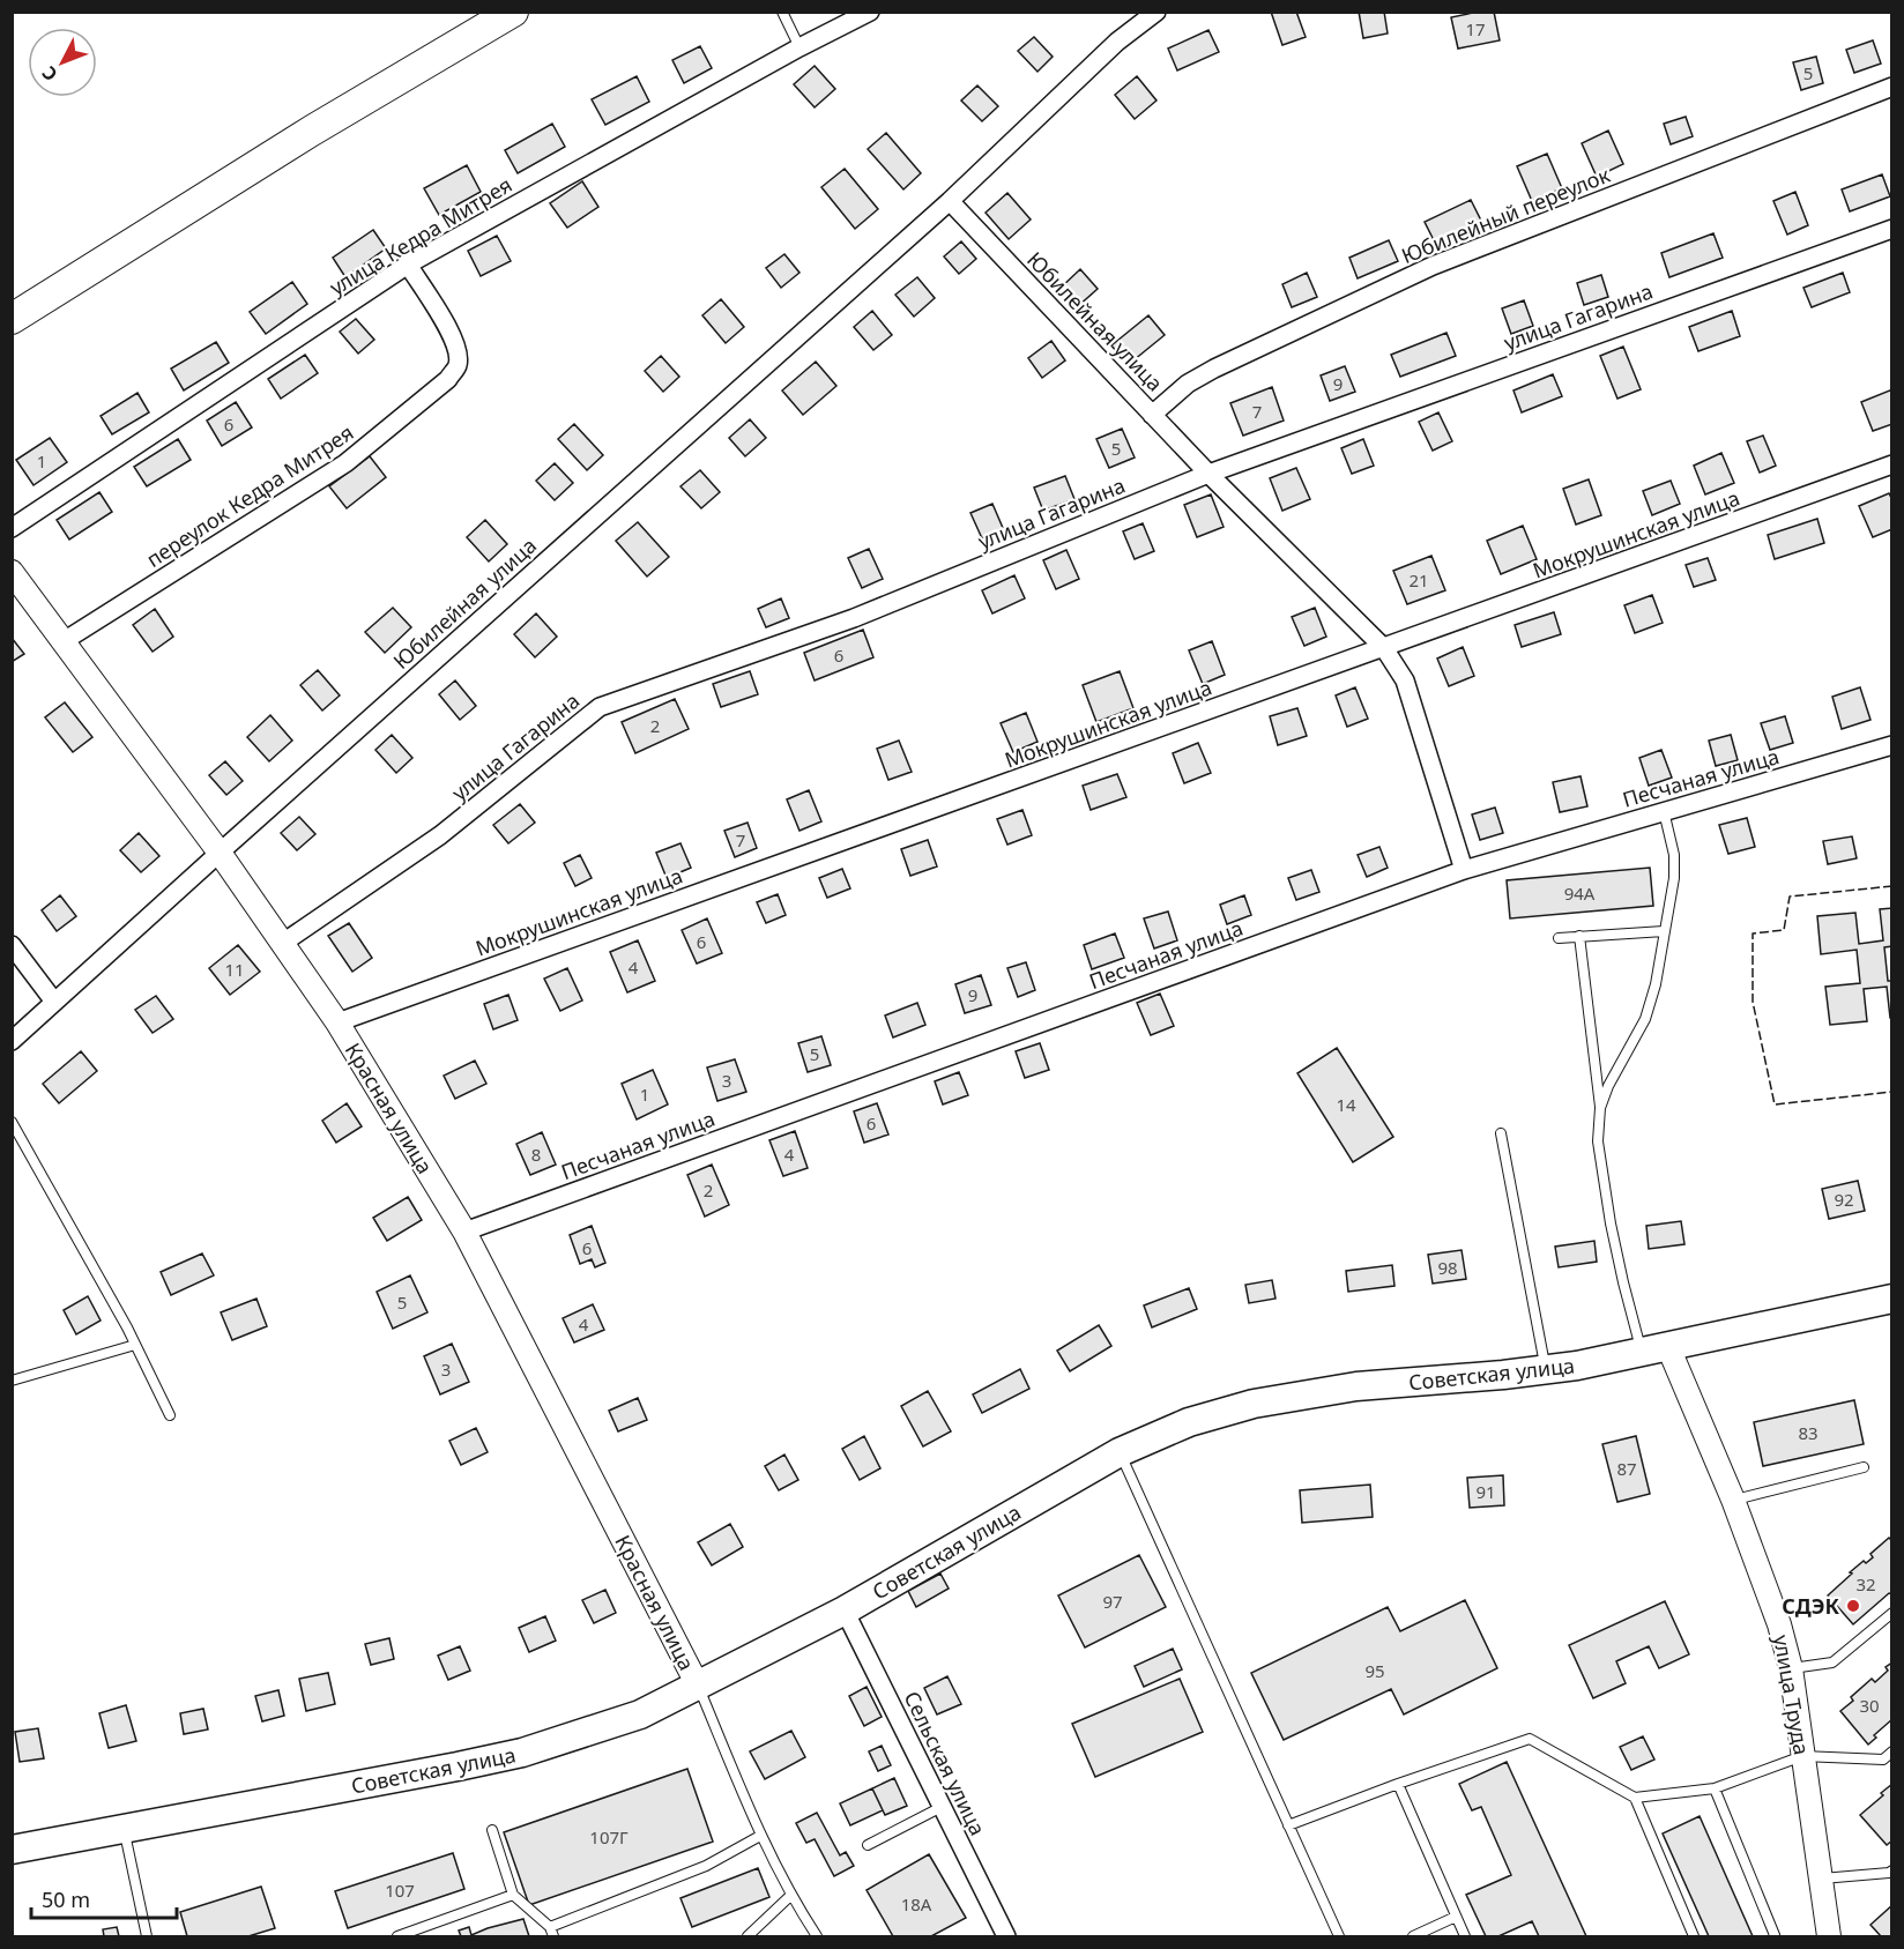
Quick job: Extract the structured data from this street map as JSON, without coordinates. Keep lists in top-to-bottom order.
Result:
{
  "streets": {
    "main road": ["Советская улица"],
    "street": [
      "Юбилейный переулок",
      "улица Кедра Митрея",
      "улица Гагарина",
      "Юбилейная улица",
      "переулок Кедра Митрея",
      "Мокрушинская улица",
      "Песчаная улица",
      "Красная улица",
      "улица Труда",
      "Сельская улица"
    ]
  },
  "crossings": [
    ["Юбилейный переулок", "Юбилейная улица"],
    ["улица Кедра Митрея", "переулок Кедра Митрея"],
    ["улица Гагарина", "Юбилейная улица"],
    ["улица Гагарина", "Красная улица"],
    ["Юбилейная улица", "Мокрушинская улица"],
    ["Юбилейная улица", "Песчаная улица"],
    ["Юбилейная улица", "Красная улица"],
    ["переулок Кедра Митрея", "Красная улица"],
    ["Мокрушинская улица", "Красная улица"],
    ["Песчаная улица", "Красная улица"],
    ["Красная улица", "Советская улица"],
    ["Советская улица", "улица Труда"],
    ["Советская улица", "Сельская улица"]
  ],
  "places": ["СДЭК"],
  "house_numbers": [
    "17",
    "5",
    "9",
    "7",
    "6",
    "5",
    "1",
    "21",
    "6",
    "2",
    "7",
    "94А",
    "6",
    "4",
    "11",
    "9",
    "5",
    "3",
    "1",
    "14",
    "6",
    "8",
    "4",
    "2",
    "92",
    "6",
    "98",
    "5",
    "4",
    "3",
    "83",
    "87",
    "91",
    "32",
    "97",
    "95",
    "30",
    "107Г",
    "107",
    "18А"
  ],
  "scale_bar": "50 m",
  "north": "bottom left"
}
